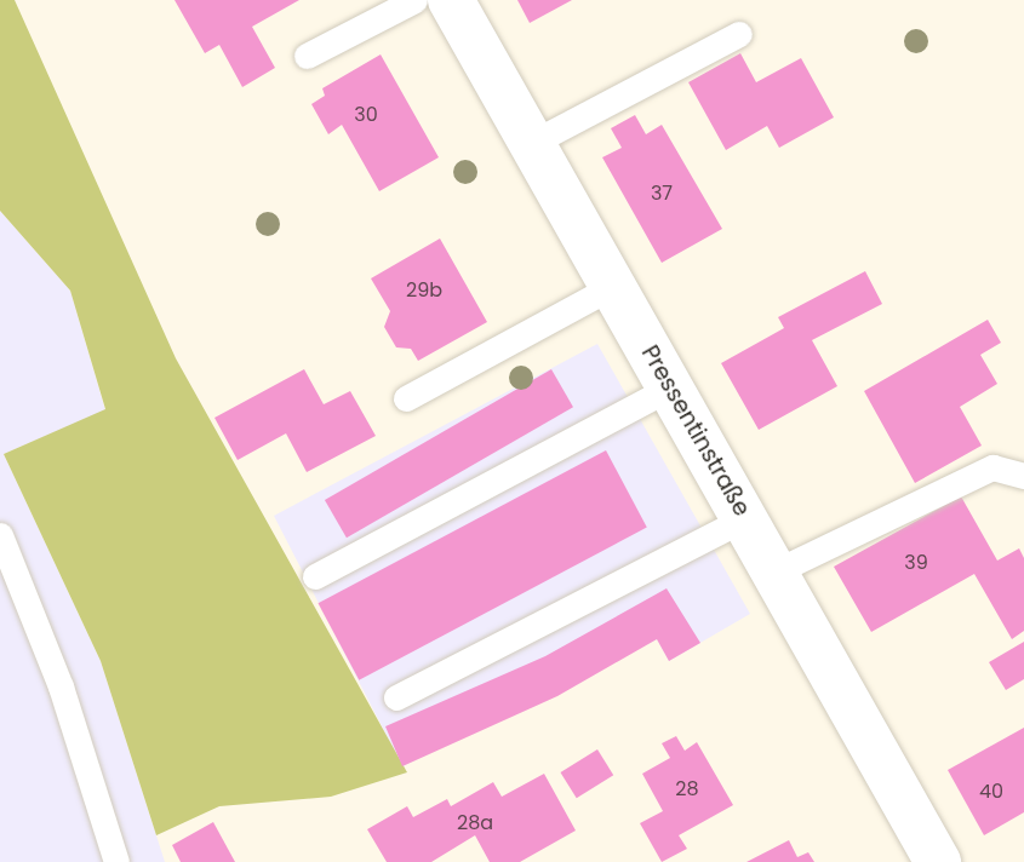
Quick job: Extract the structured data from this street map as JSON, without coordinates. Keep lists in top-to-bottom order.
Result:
{
  "streets": {
    "street": ["Pressentinstraße"]
  },
  "house_numbers": [
    "30",
    "37",
    "29b",
    "39",
    "28",
    "40",
    "28a"
  ]
}
